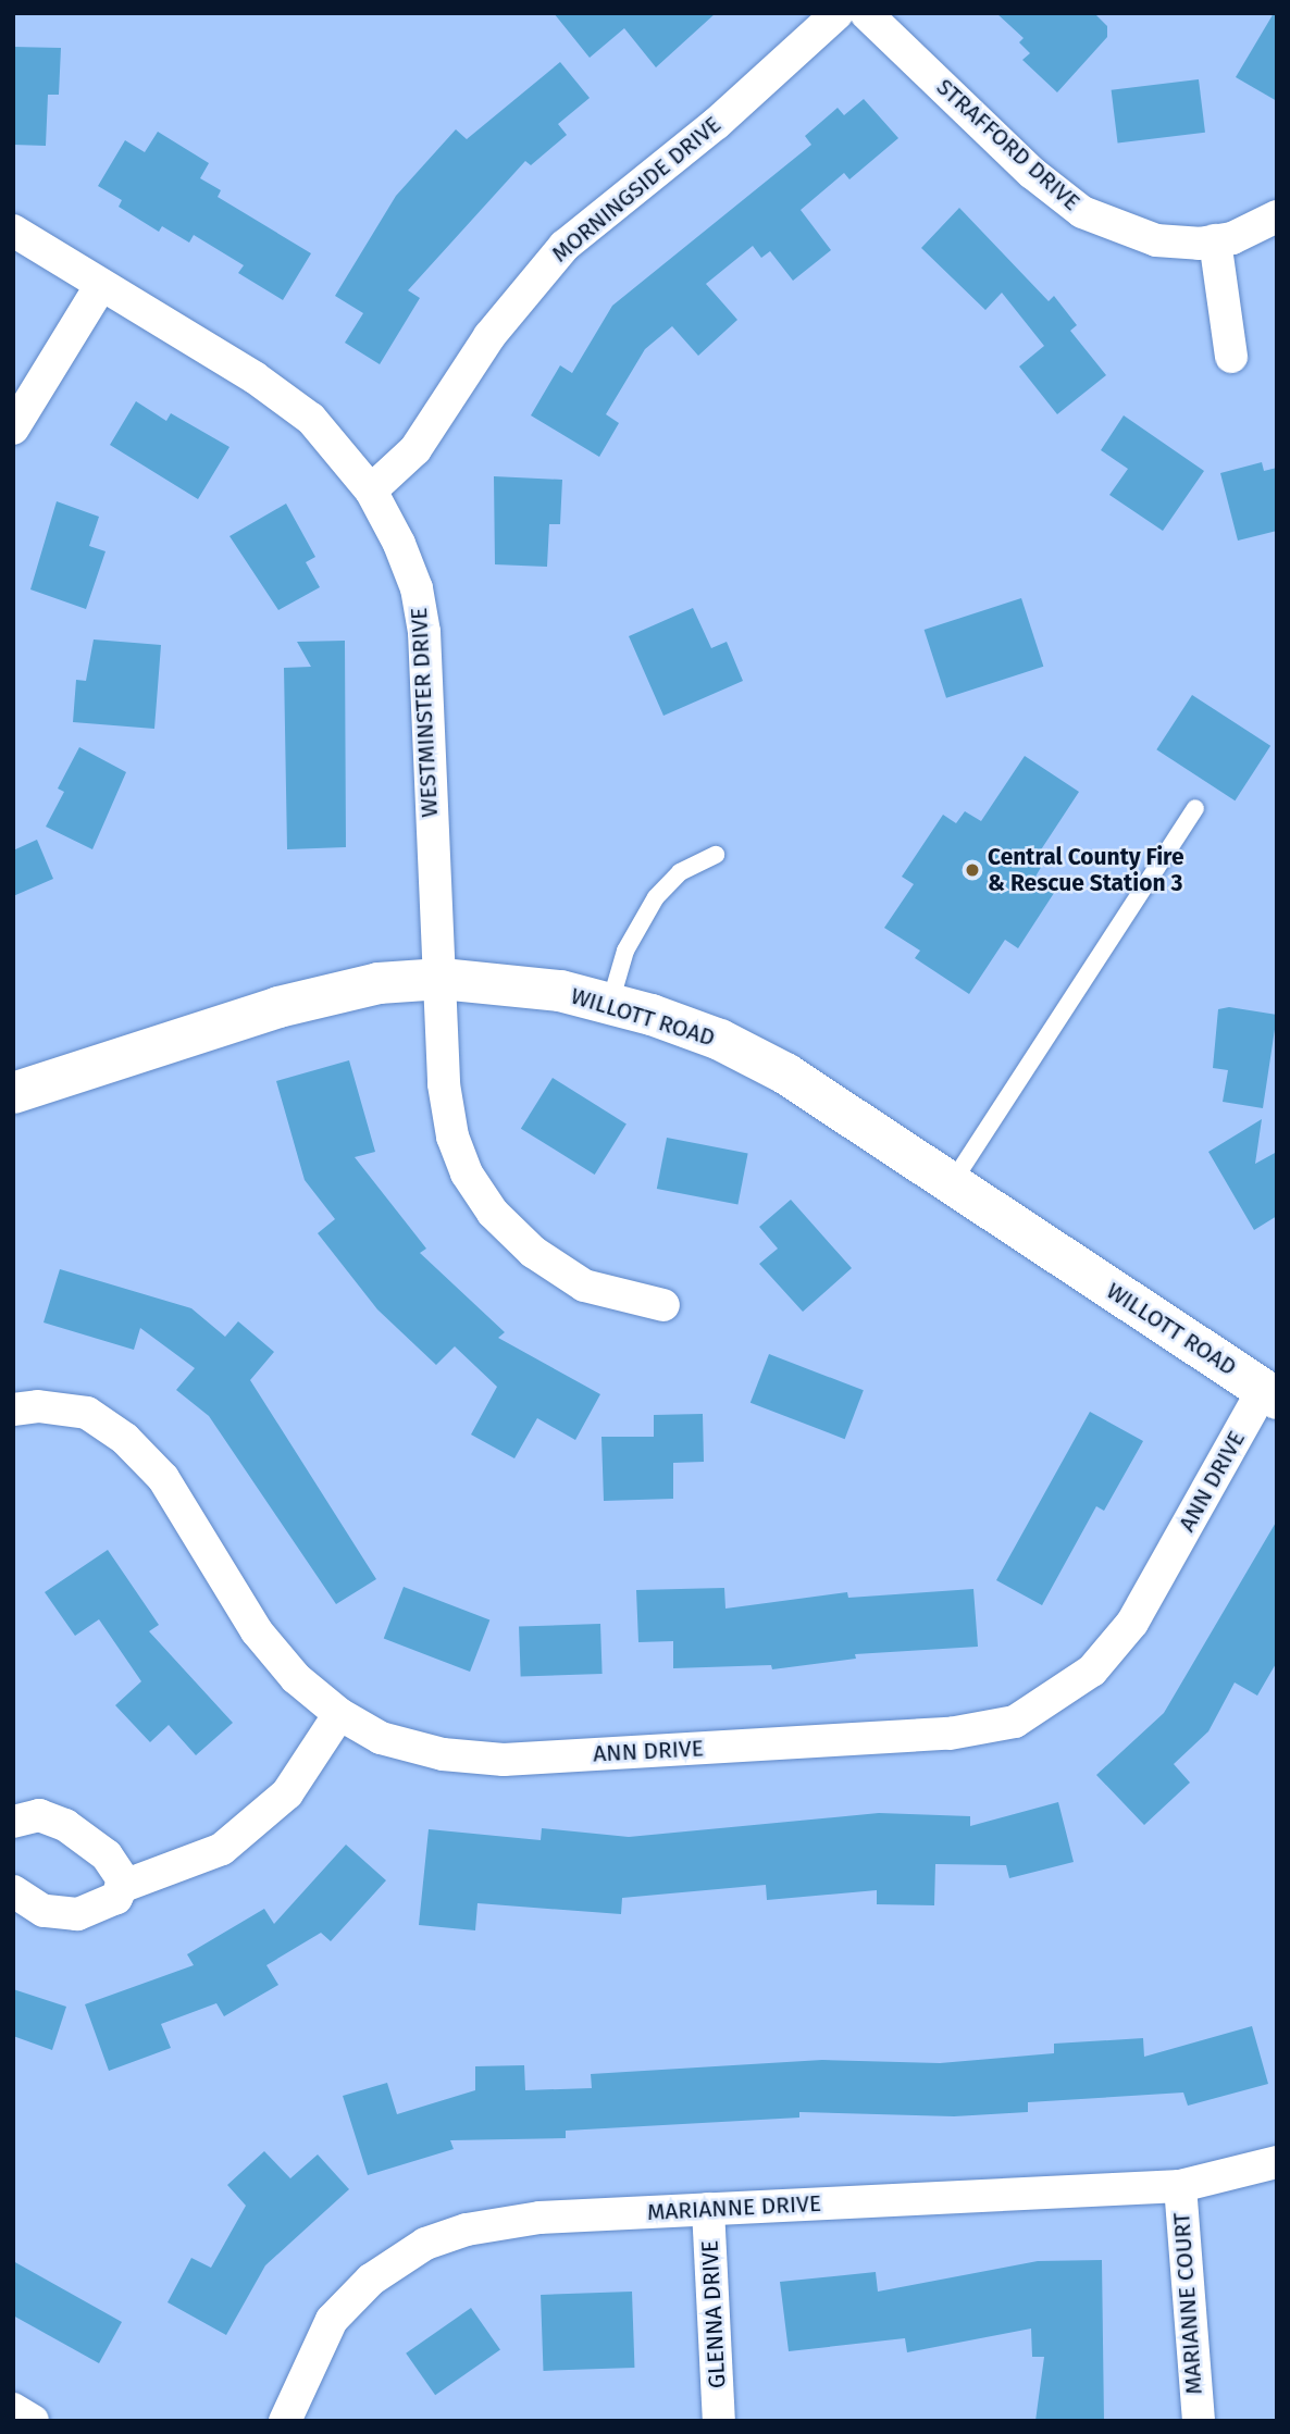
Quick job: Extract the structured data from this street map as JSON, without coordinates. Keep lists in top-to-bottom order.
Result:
{
  "streets": {
    "main road": ["WILLOTT ROAD"],
    "street": [
      "STRAFFORD DRIVE",
      "MORNINGSIDE DRIVE",
      "WESTMINSTER DRIVE",
      "ANN DRIVE",
      "MARIANNE DRIVE",
      "MARIANNE COURT",
      "GLENNA DRIVE"
    ]
  },
  "crossings": [
    ["MORNINGSIDE DRIVE", "WESTMINSTER DRIVE"],
    ["WESTMINSTER DRIVE", "WILLOTT ROAD"],
    ["WILLOTT ROAD", "ANN DRIVE"],
    ["MARIANNE DRIVE", "MARIANNE COURT"],
    ["MARIANNE DRIVE", "GLENNA DRIVE"]
  ],
  "places": ["Central County Fire & Rescue Station 3"]
}
